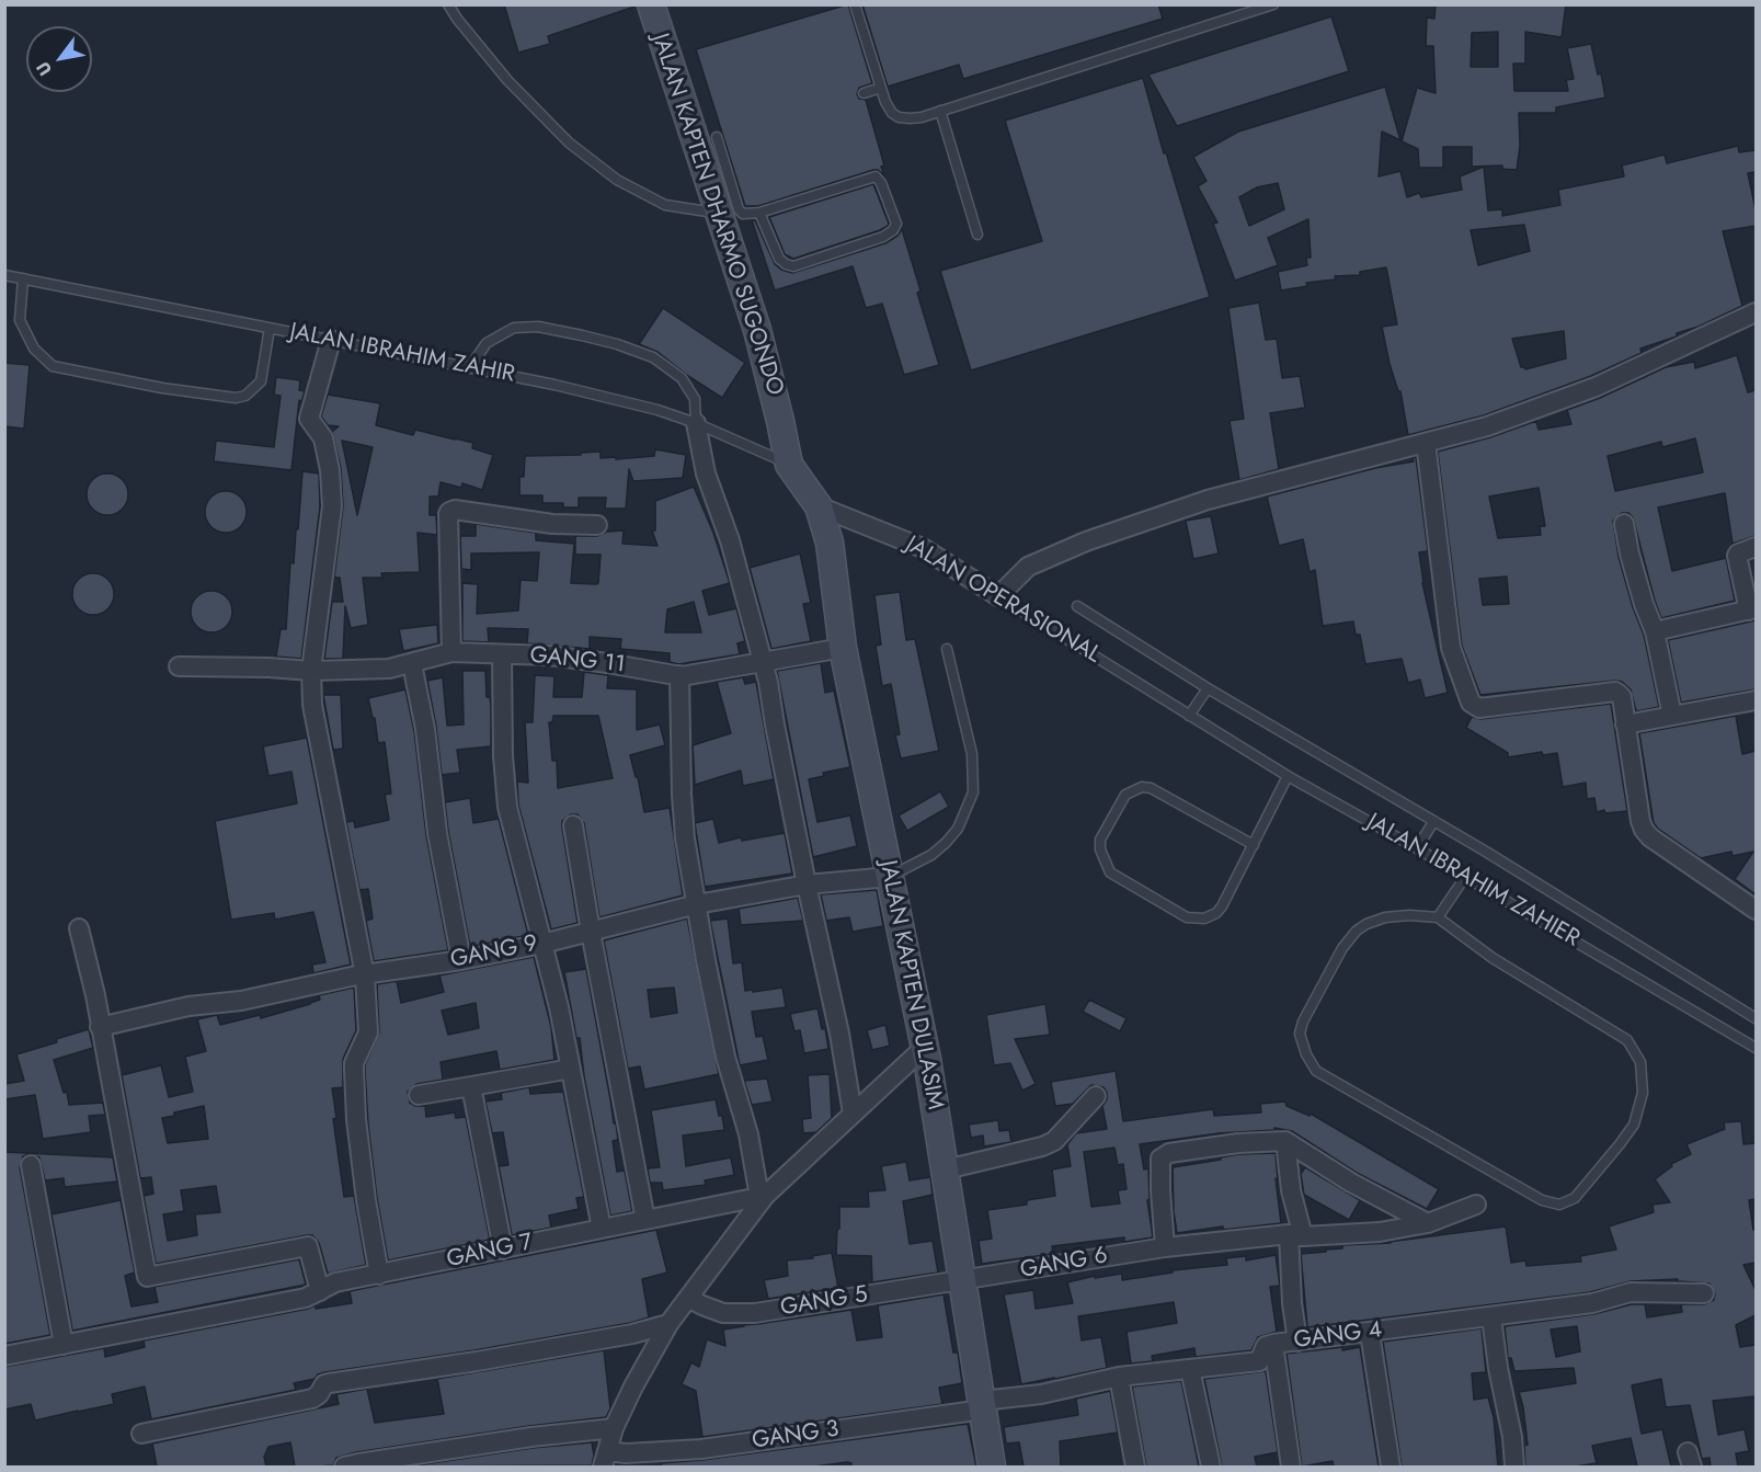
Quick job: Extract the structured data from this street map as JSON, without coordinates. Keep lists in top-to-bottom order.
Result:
{
  "streets": {
    "main road": ["JALAN KAPTEN DHARMO SUGONDO", "JALAN KAPTEN DULASIM"],
    "street": [
      "JALAN OPERASIONAL",
      "GANG 11",
      "GANG 9",
      "GANG 7",
      "GANG 6",
      "GANG 5",
      "GANG 4",
      "GANG 3"
    ],
    "lane": ["JALAN IBRAHIM ZAHIR", "JALAN IBRAHIM ZAHIER"]
  },
  "crossings": [
    ["JALAN KAPTEN DHARMO SUGONDO", "JALAN IBRAHIM ZAHIR"],
    ["JALAN OPERASIONAL", "JALAN IBRAHIM ZAHIER"],
    ["JALAN OPERASIONAL", "JALAN KAPTEN DULASIM"],
    ["GANG 11", "JALAN KAPTEN DULASIM"],
    ["GANG 9", "JALAN KAPTEN DULASIM"],
    ["JALAN KAPTEN DULASIM", "GANG 6"],
    ["JALAN KAPTEN DULASIM", "GANG 5"],
    ["JALAN KAPTEN DULASIM", "GANG 4"],
    ["JALAN KAPTEN DULASIM", "GANG 3"],
    ["GANG 6", "GANG 5"],
    ["GANG 4", "GANG 3"]
  ],
  "north": "bottom left"
}
